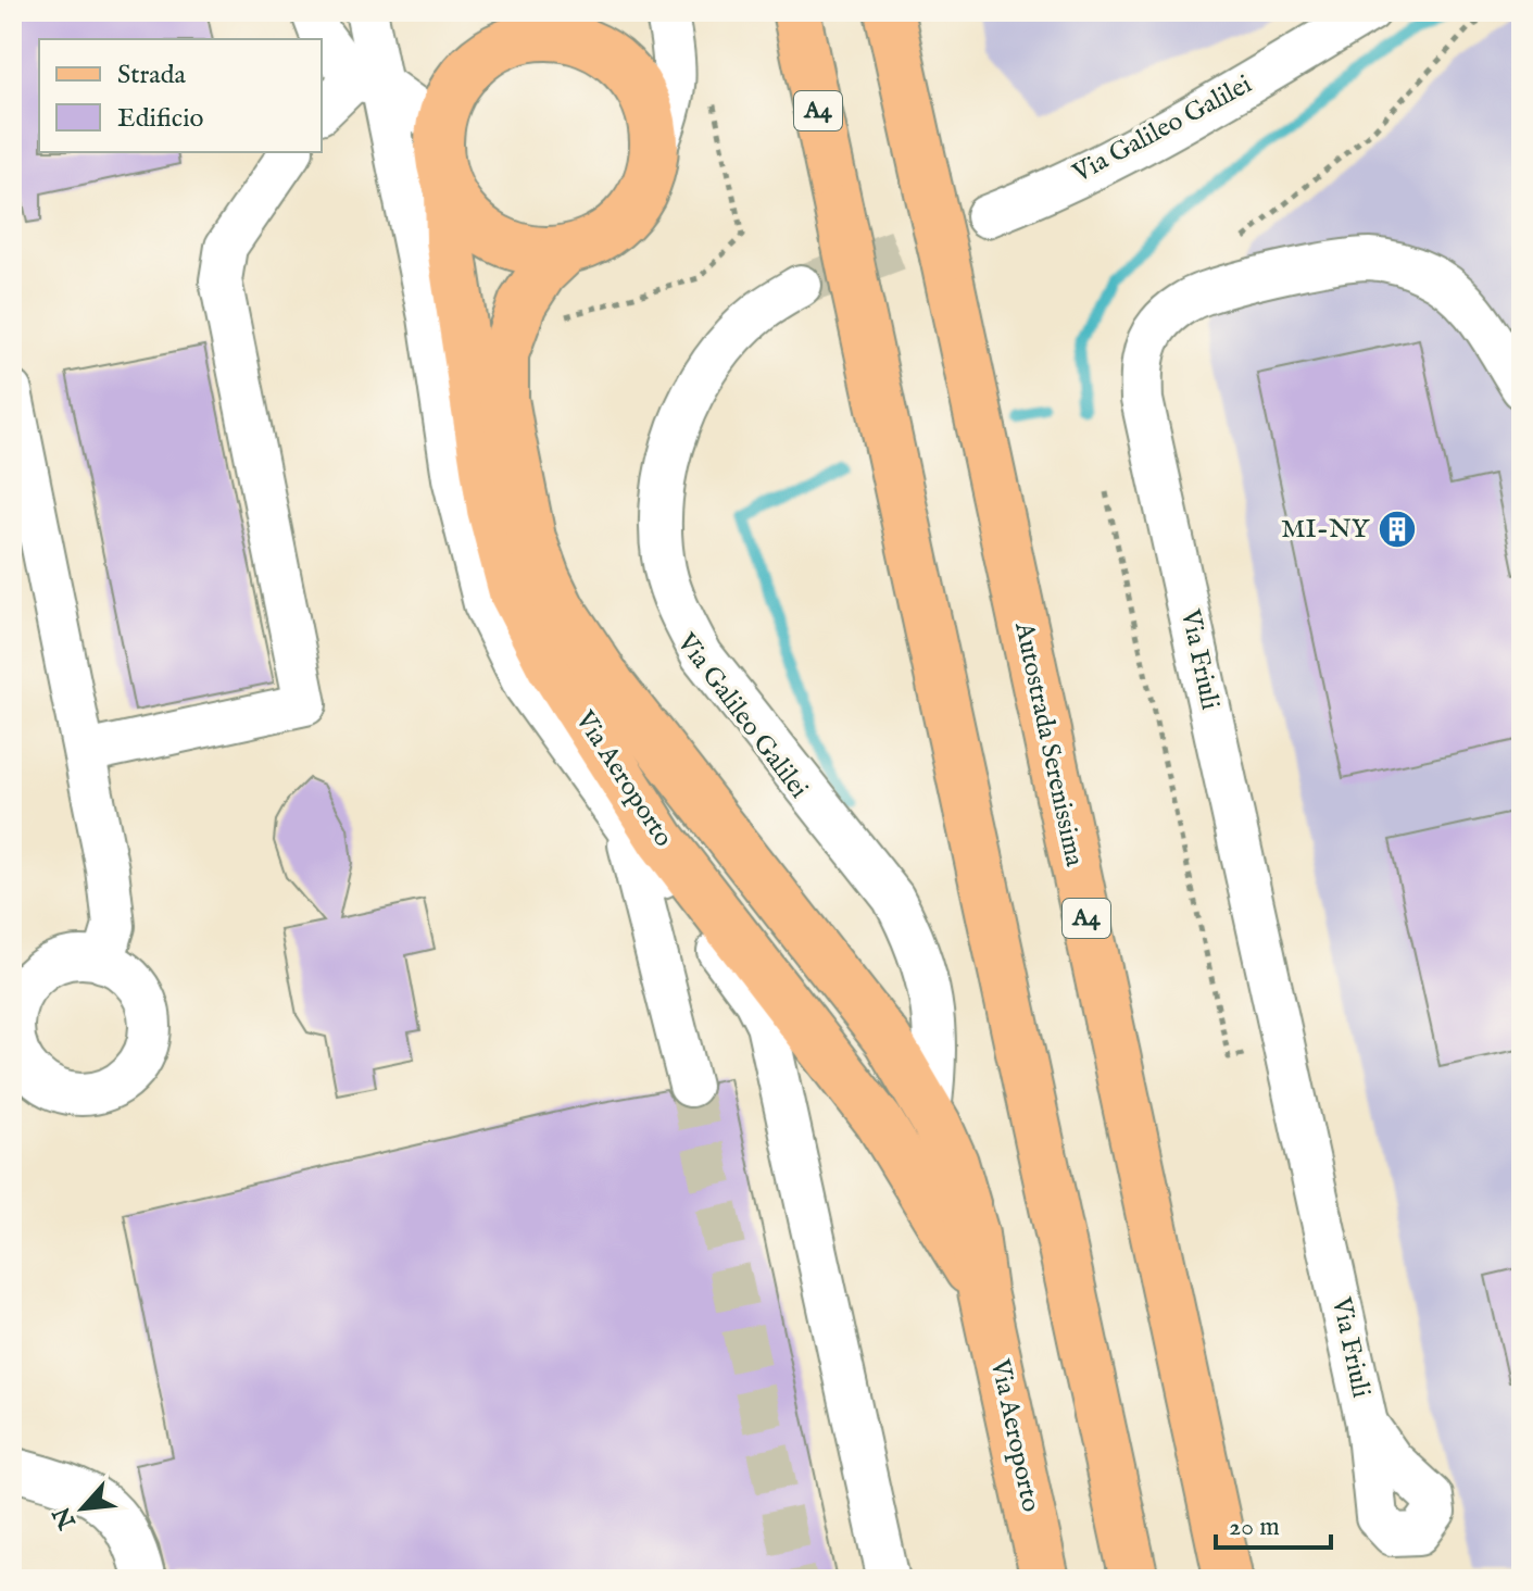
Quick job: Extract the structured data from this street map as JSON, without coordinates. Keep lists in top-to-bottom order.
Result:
{
  "streets": {
    "main road": ["A4", "Autostrada Serenissima", "Via Aeroporto"],
    "street": ["Via Galileo Galilei", "Via Friuli"]
  },
  "crossings": [
    ["Via Galileo Galilei", "Via Aeroporto"]
  ],
  "places": {
    "building": ["MI-NY"]
  },
  "legend": ["Strada", "Edificio"],
  "scale_bar": "20 m",
  "north": "bottom left"
}
